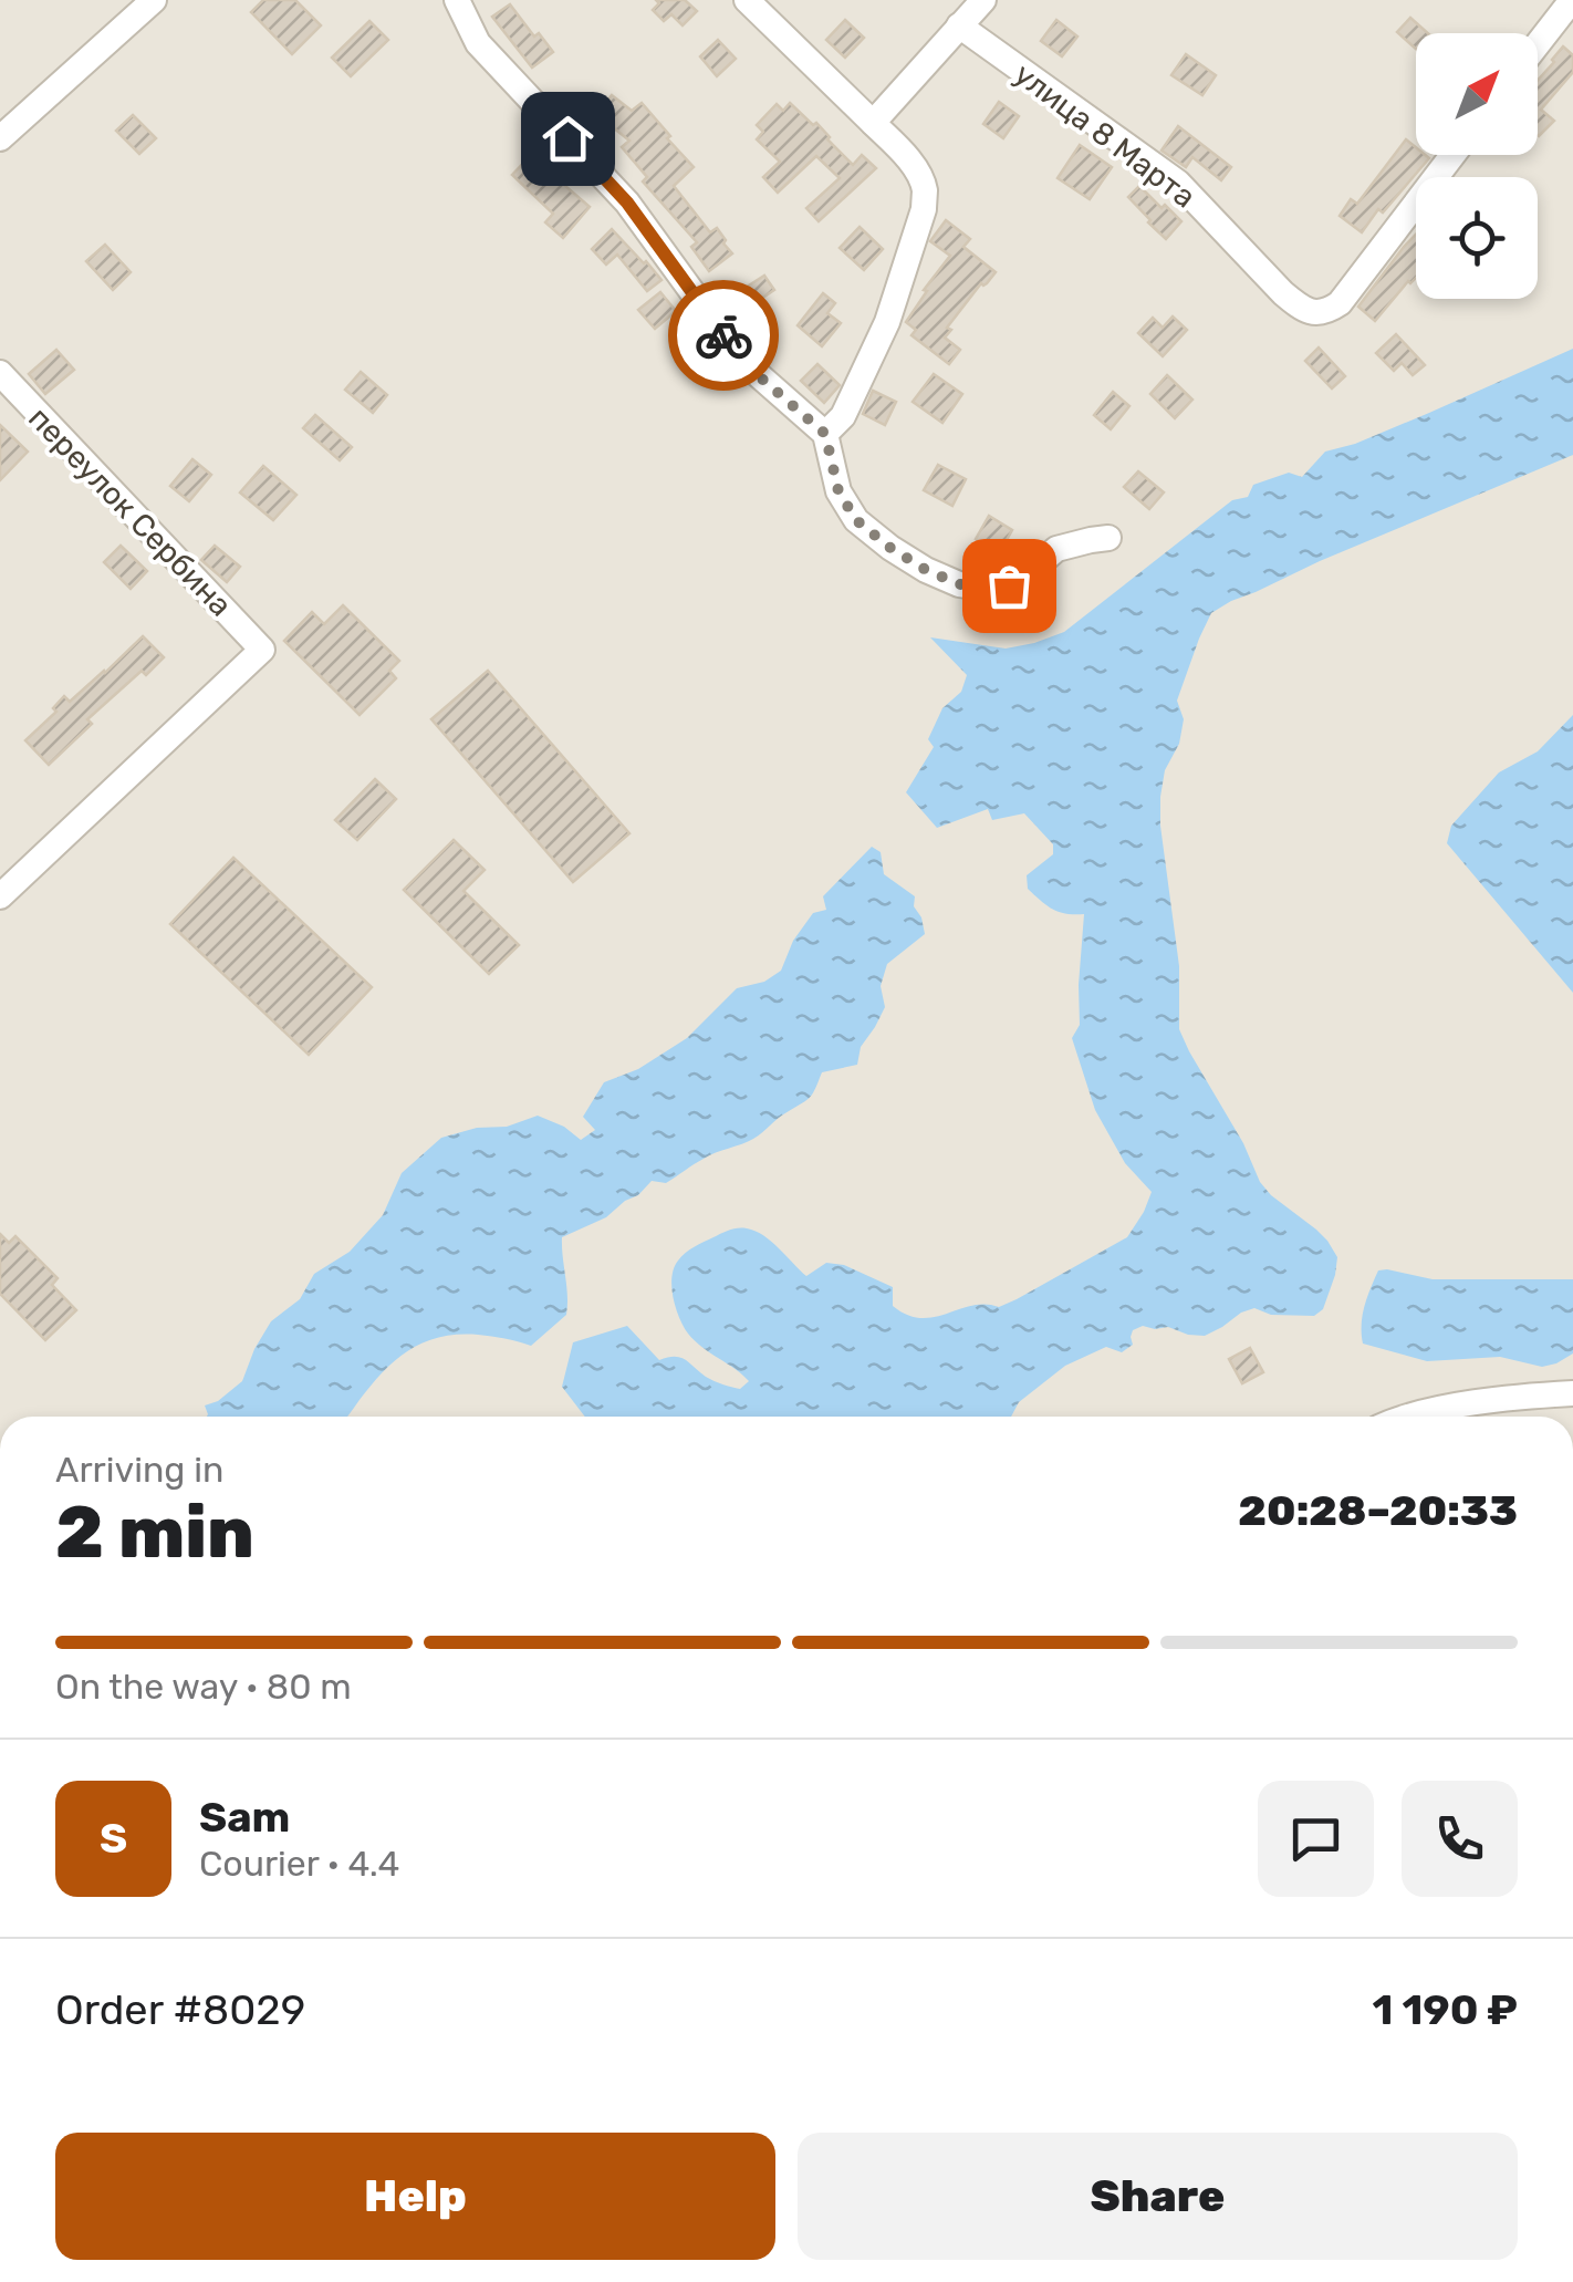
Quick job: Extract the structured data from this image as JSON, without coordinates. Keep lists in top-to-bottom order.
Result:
{
  "streets": {
    "street": ["улица 8 Марта", "переулок Сербина"]
  },
  "north": "top right",
  "page": {
    "heading": ["2 min", "Arriving in", "20:28–20:33"],
    "panel": [
      "Sam",
      "Courier · 4.4",
      "Order #8029",
      "1 190 ₽"
    ],
    "bar": "On the way · 80 m",
    "round": "S",
    "buttons": ["Help", "Share"]
  }
}
